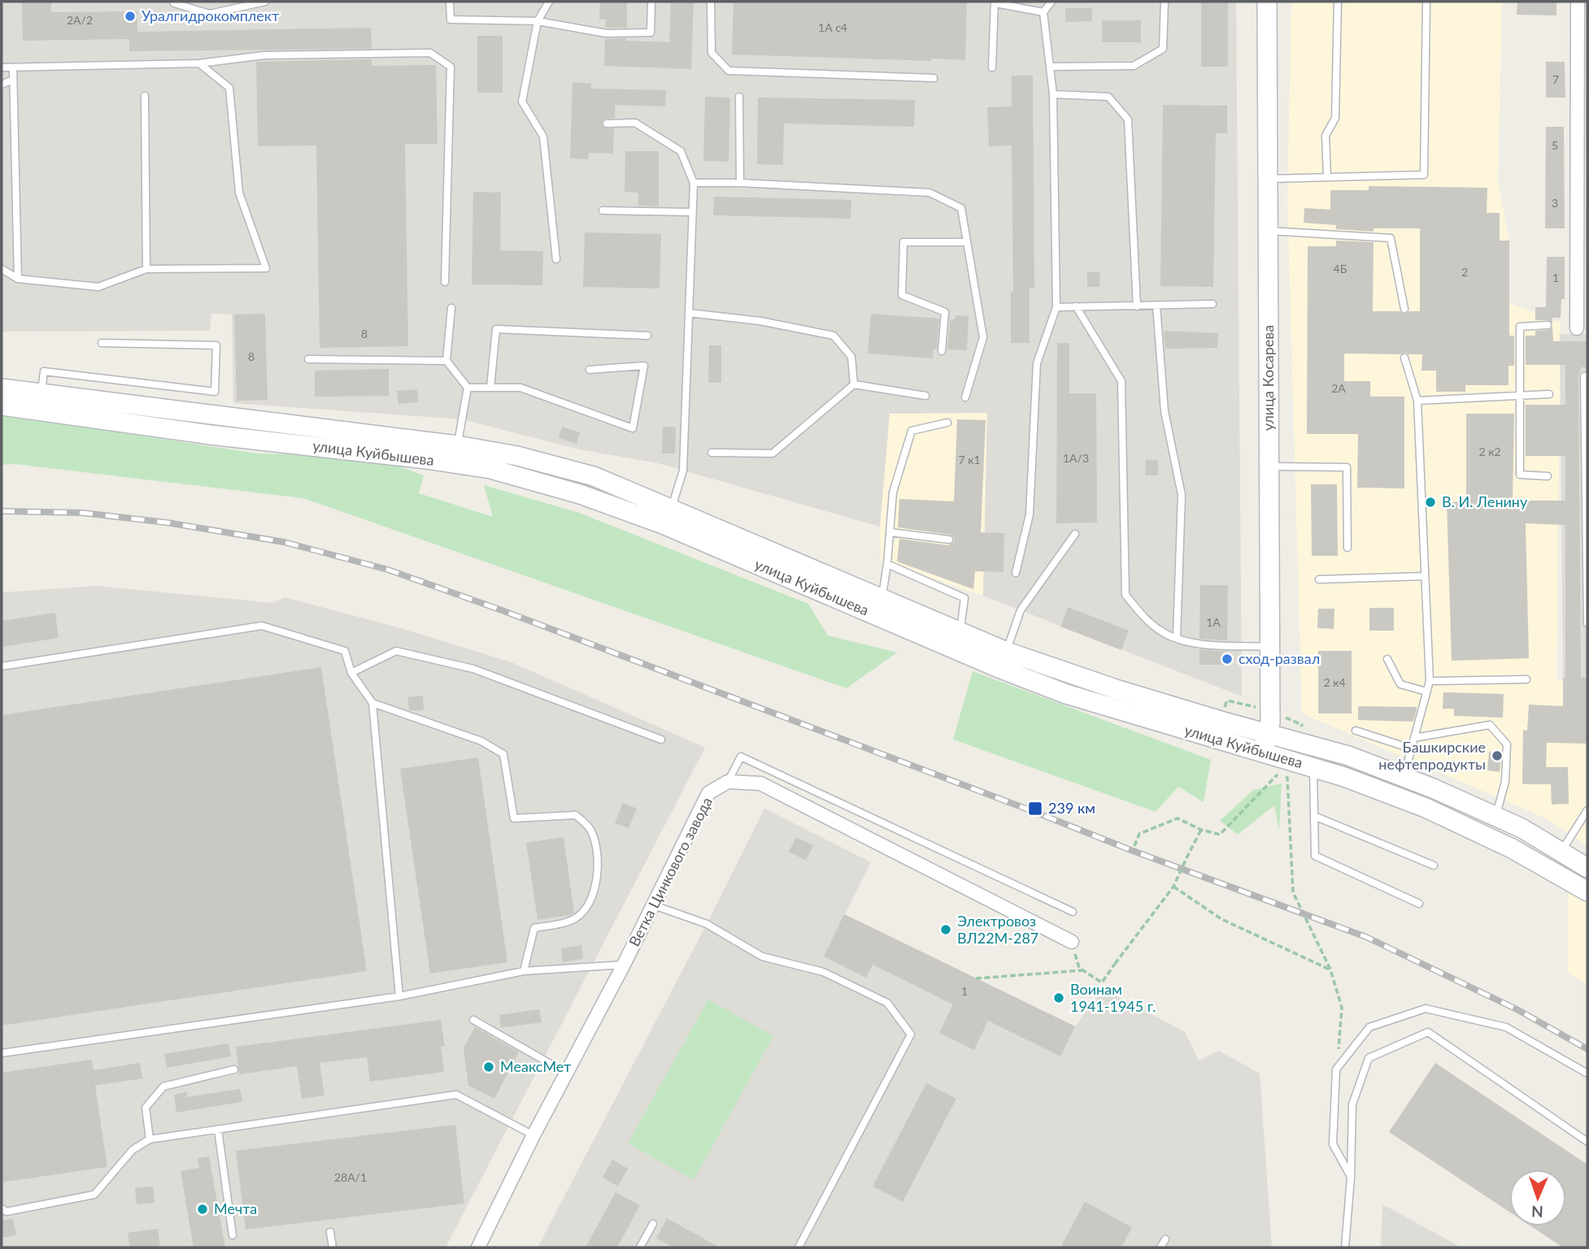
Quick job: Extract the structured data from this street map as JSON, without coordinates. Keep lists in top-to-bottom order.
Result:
{
  "streets": {
    "main road": ["улица Косарева", "улица Куйбышева"],
    "street": ["Ветка Цинкового завода"]
  },
  "crossings": [
    ["улица Косарева", "улица Куйбышева"]
  ],
  "places": {
    "other": [
      "Уралгидрокомплект",
      "В. И. Ленину",
      "сход-развал",
      "Башкирские нефтепродукты",
      "Электровоз ВЛ22М-287",
      "Воинам 1941-1945 г.",
      "МеаксМет",
      "Мечта"
    ],
    "transit": ["239 км"]
  },
  "house_numbers": [
    "2А/2",
    "1А с4",
    "7",
    "5",
    "3",
    "4Б",
    "2",
    "1",
    "8",
    "8",
    "2А",
    "2 к2",
    "1А/3",
    "7 к1",
    "1А",
    "2 к4",
    "1",
    "28А/1"
  ],
  "north": "bottom"
}
